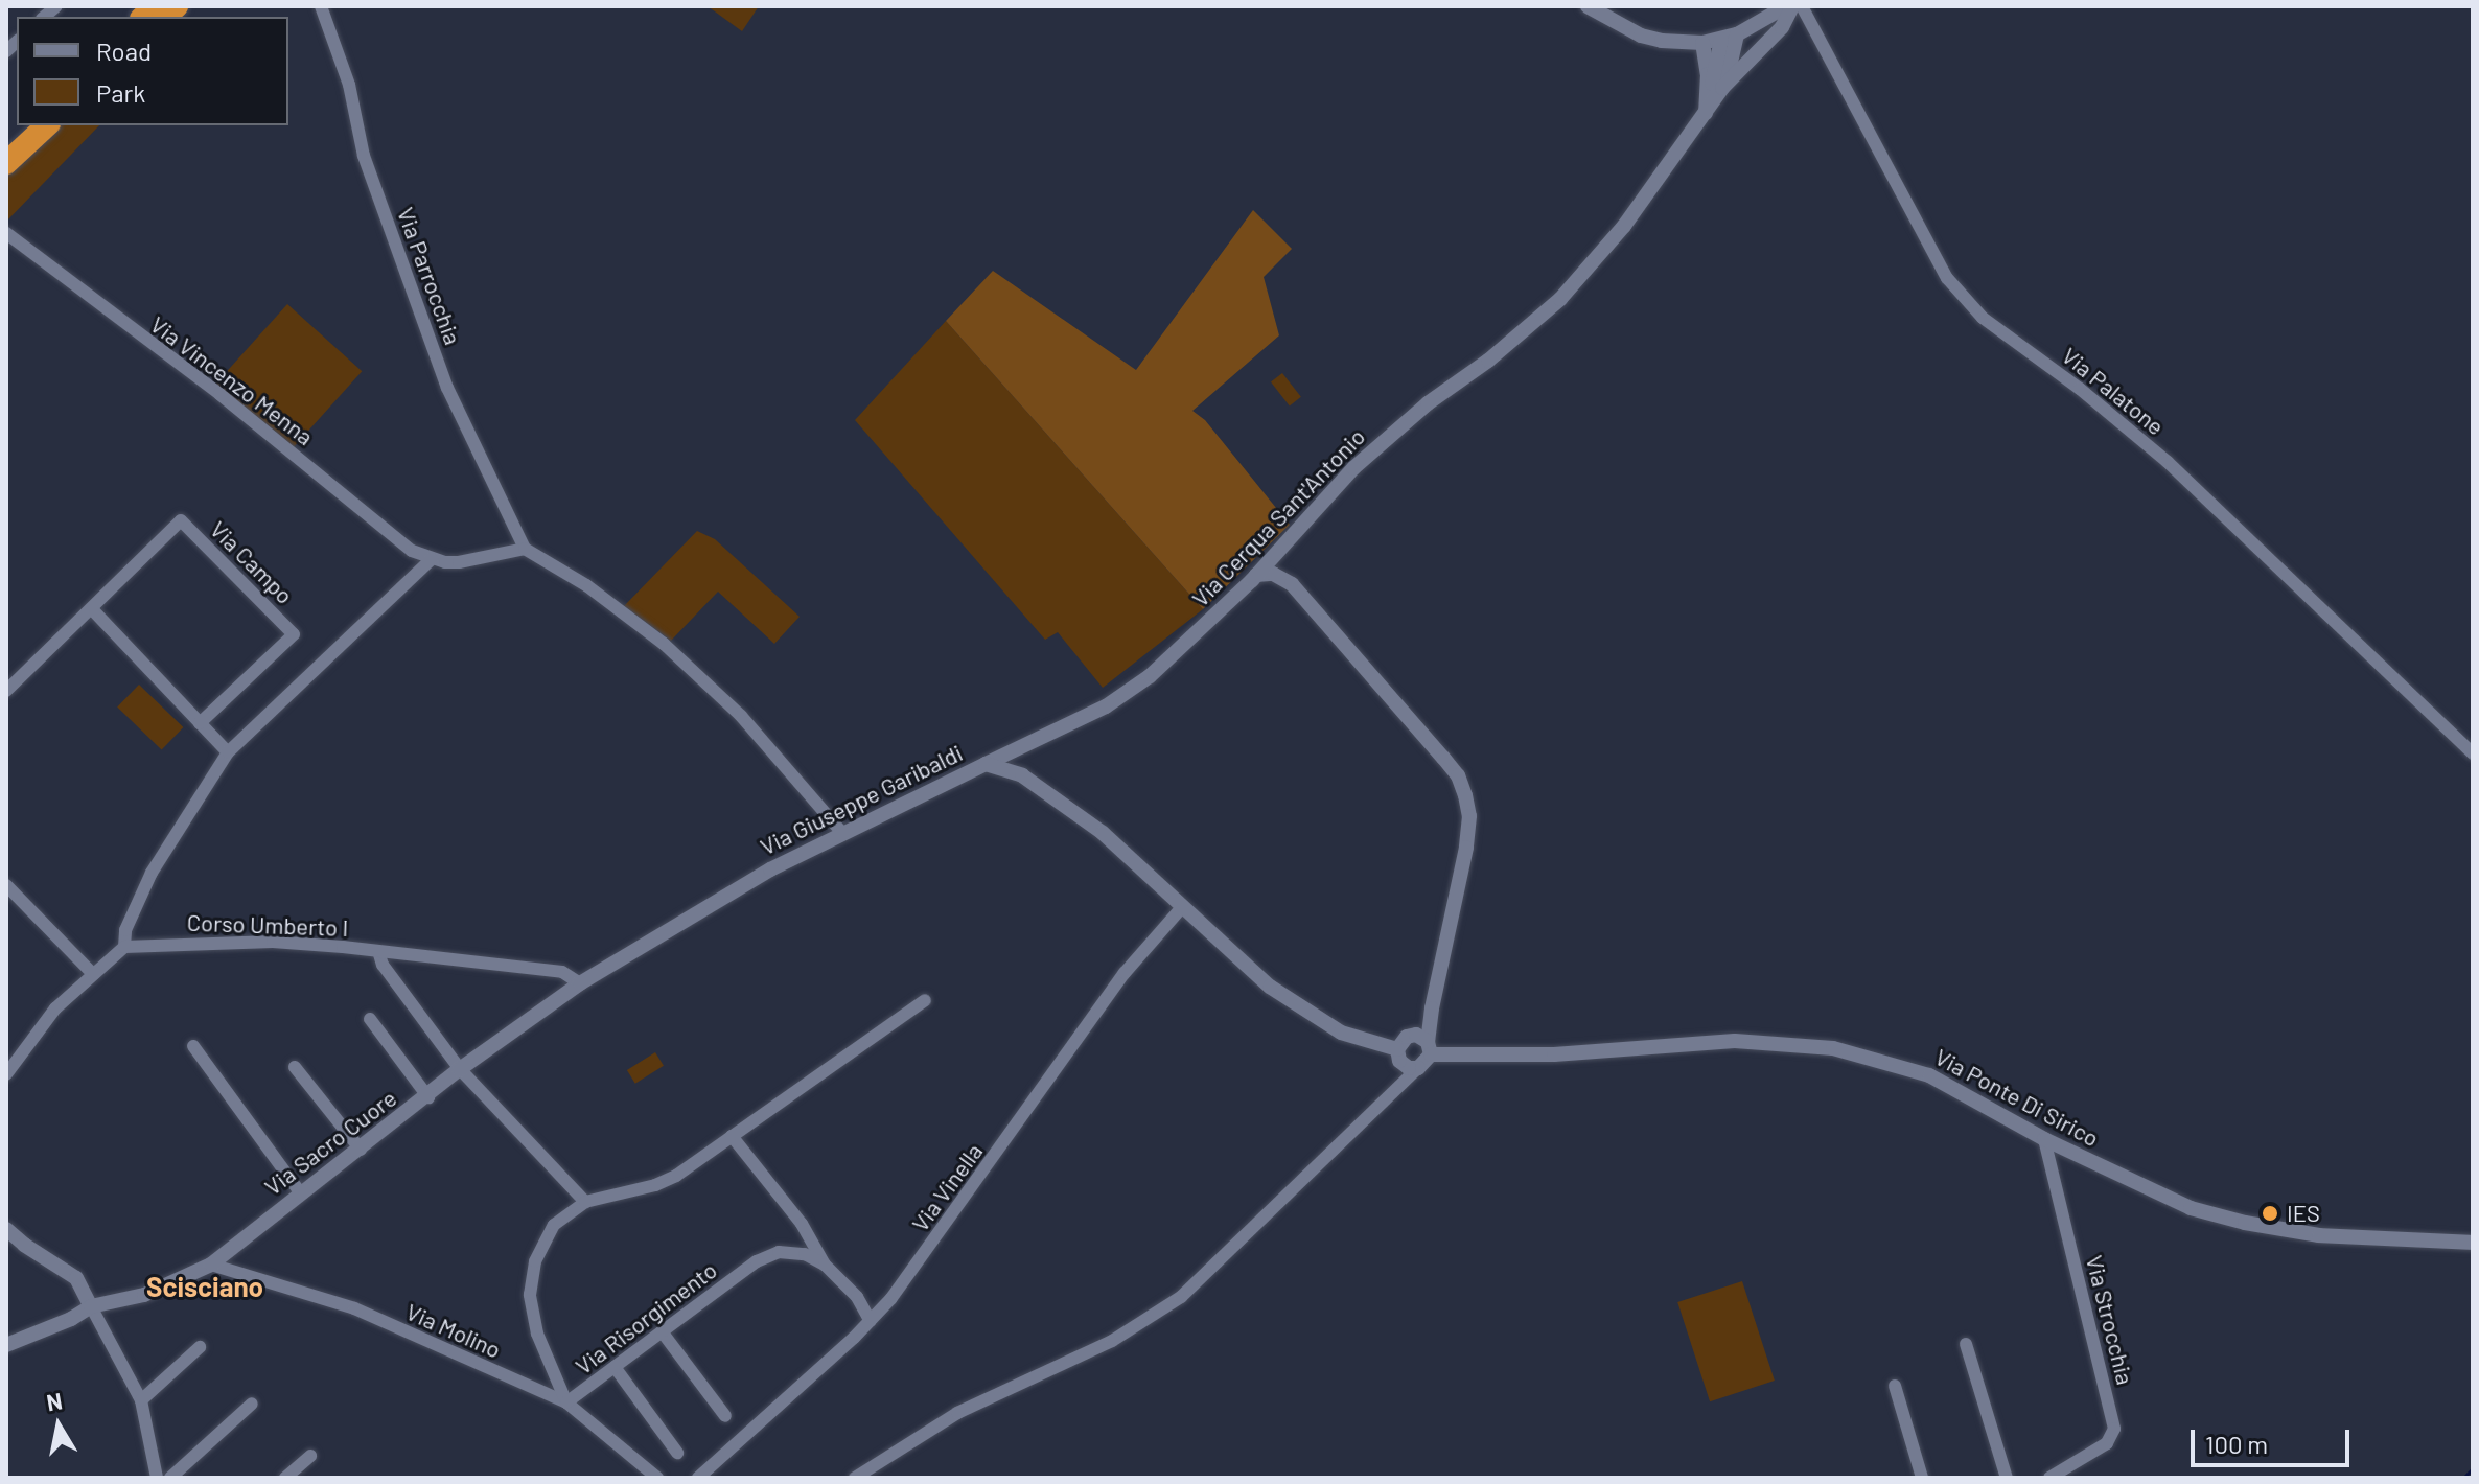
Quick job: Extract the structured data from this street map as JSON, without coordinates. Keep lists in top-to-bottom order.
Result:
{
  "streets": {
    "street": [
      "Via Parrocchia",
      "Via Vincenzo Menna",
      "Via Palatone",
      "Via Cerqua Sant'Antonio",
      "Via Campo",
      "Via Giuseppe Garibaldi",
      "Corso Umberto I",
      "Via Ponte Di Sirico",
      "Via Sacro Cuore",
      "Via Vinella",
      "Via Risorgimento",
      "Via Strocchia",
      "Via Molino"
    ]
  },
  "crossings": [
    ["Via Cerqua Sant'Antonio", "Via Giuseppe Garibaldi"],
    ["Via Giuseppe Garibaldi", "Corso Umberto I"],
    ["Via Giuseppe Garibaldi", "Via Ponte Di Sirico"],
    ["Via Giuseppe Garibaldi", "Via Sacro Cuore"],
    ["Via Giuseppe Garibaldi", "Via Vinella"],
    ["Corso Umberto I", "Via Sacro Cuore"],
    ["Via Ponte Di Sirico", "Via Strocchia"],
    ["Via Sacro Cuore", "Via Molino"],
    ["Via Risorgimento", "Via Molino"]
  ],
  "districts": ["Scisciano"],
  "places": ["IES"],
  "legend": ["Road", "Park"],
  "scale_bar": "100 m",
  "north": "top"
}
